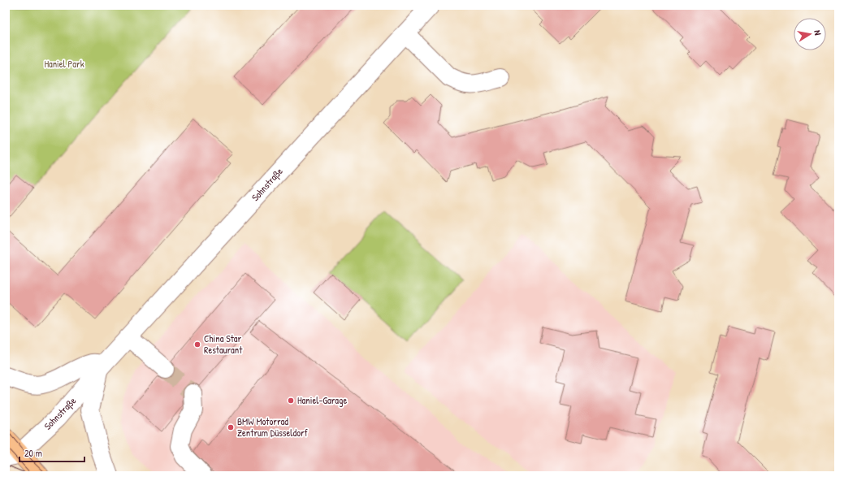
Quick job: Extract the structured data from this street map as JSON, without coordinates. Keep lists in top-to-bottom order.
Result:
{
  "streets": {
    "street": ["Sohnstraße"]
  },
  "parks": ["Haniel Park"],
  "places": ["China Star Restaurant", "Haniel-Garage", "BMW Motorrad Zentrum Düsseldorf"],
  "scale_bar": "20 m",
  "north": "right"
}
